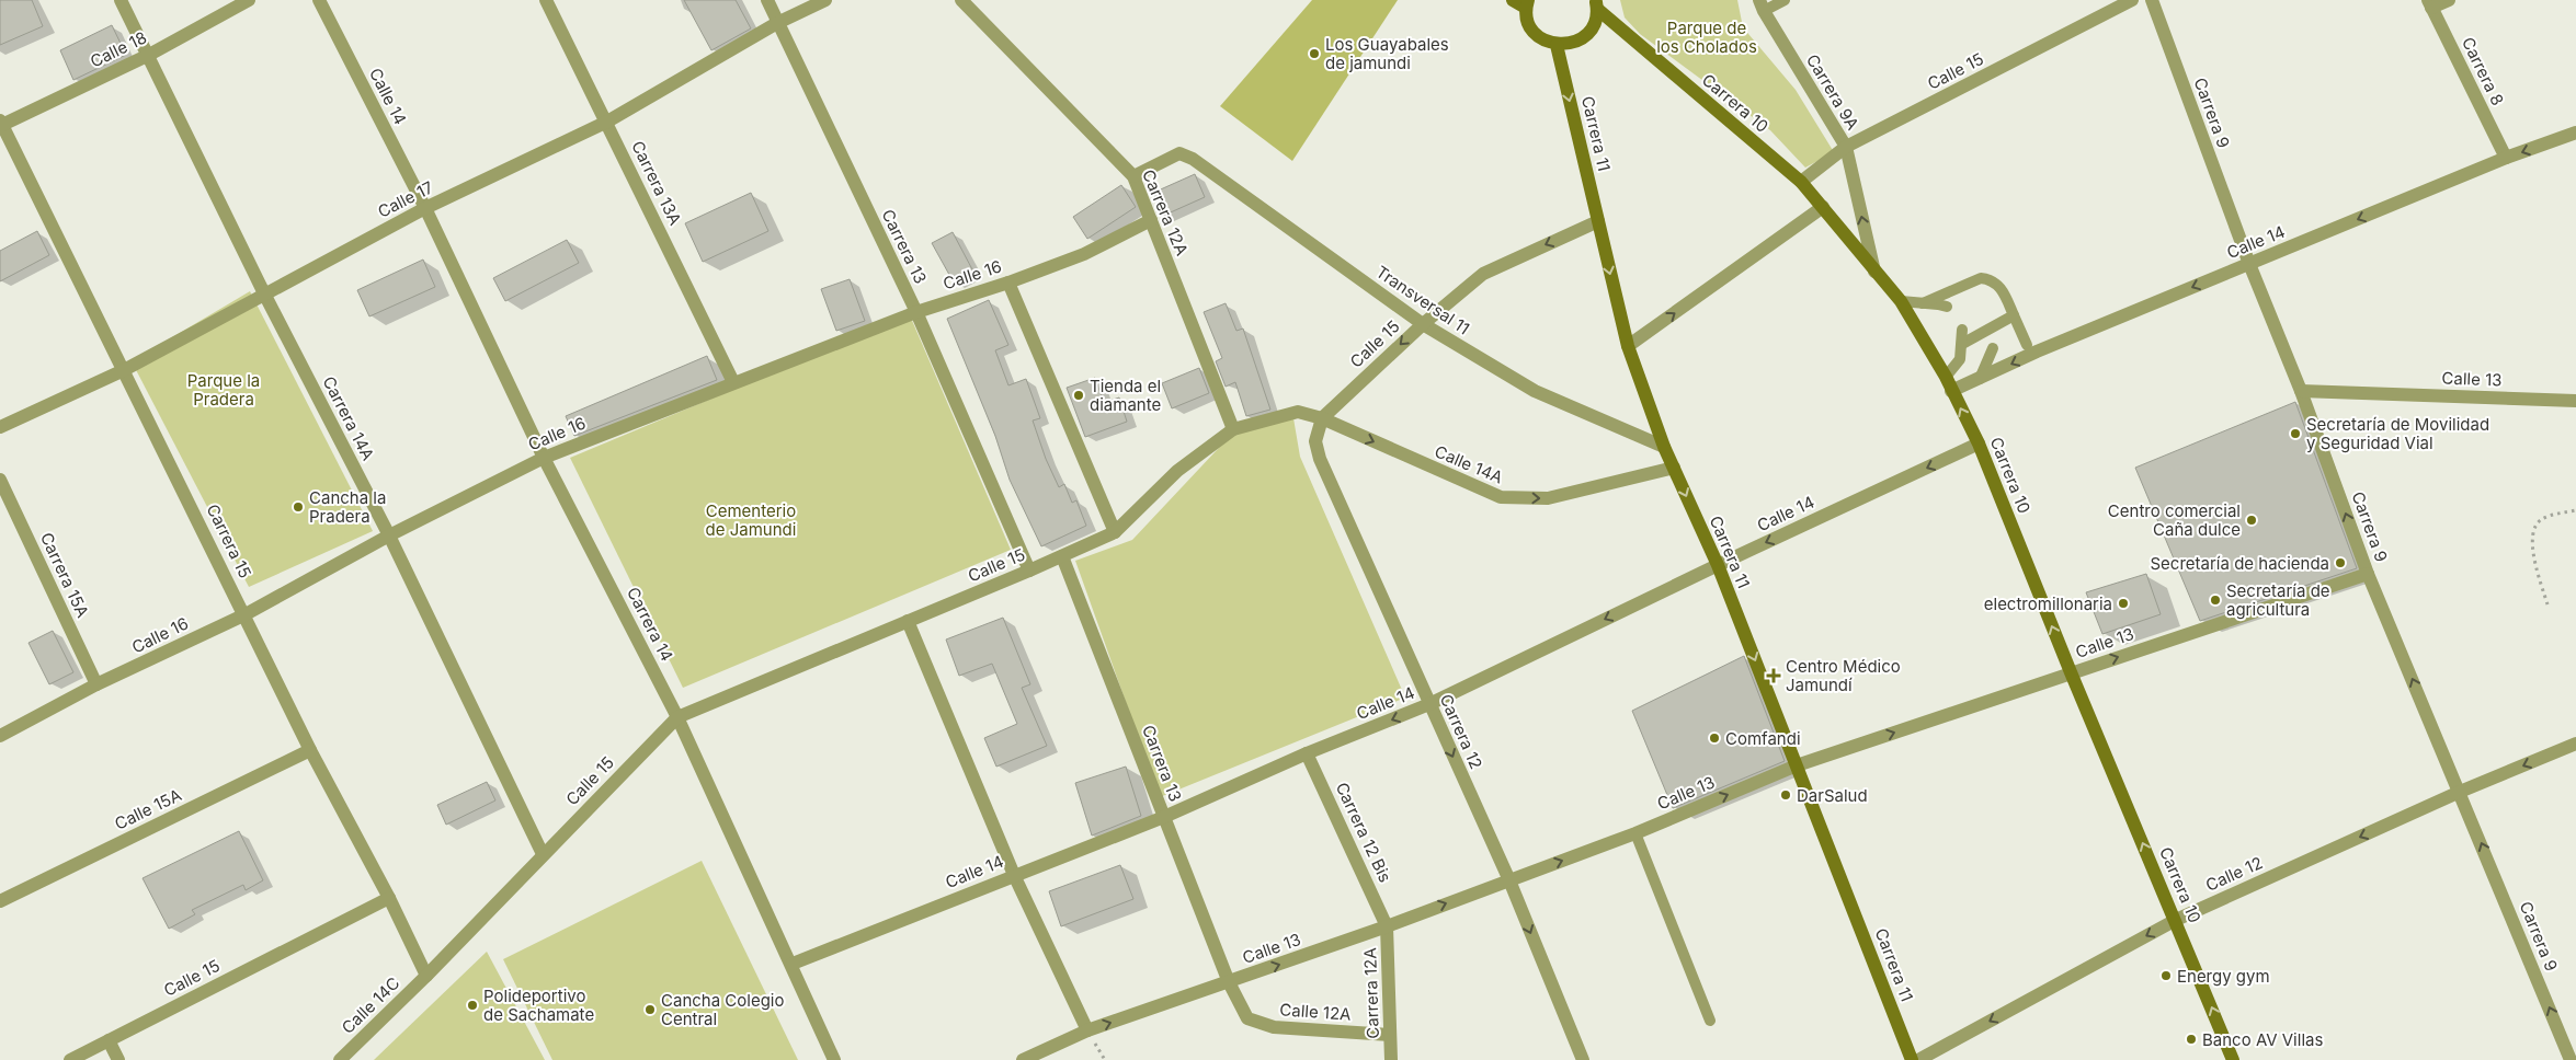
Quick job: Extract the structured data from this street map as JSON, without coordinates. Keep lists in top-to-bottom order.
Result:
{
  "streets": {
    "main road": ["Carrera 10", "Carrera 11"],
    "street": [
      "Calle 18",
      "Calle 15",
      "Carrera 8",
      "Carrera 9A",
      "Calle 14",
      "Carrera 9",
      "Carrera 13A",
      "Calle 17",
      "Carrera 12A",
      "Carrera 13",
      "Calle 16",
      "Transversal 11",
      "Calle 13",
      "Carrera 14A",
      "Calle 14A",
      "Carrera 15",
      "Carrera 15A",
      "Carrera 14",
      "Carrera 12",
      "Calle 15A",
      "Carrera 12 Bis",
      "Calle 12",
      "Calle 14C",
      "Calle 12A"
    ]
  },
  "crossings": [
    ["Calle 18", "Carrera 14A"],
    ["Calle 18", "Carrera 15"],
    ["Calle 15", "Carrera 9A"],
    ["Calle 15", "Carrera 10"],
    ["Calle 15", "Carrera 11"],
    ["Calle 15", "Carrera 12A"],
    ["Calle 15", "Carrera 13"],
    ["Calle 15", "Transversal 11"],
    ["Calle 15", "Carrera 14A"],
    ["Calle 15", "Calle 14A"],
    ["Calle 15", "Carrera 15"],
    ["Calle 15", "Carrera 14"],
    ["Calle 15", "Carrera 12"],
    ["Calle 15", "Calle 14C"],
    ["Carrera 8", "Calle 14"],
    ["Carrera 9A", "Carrera 10"],
    ["Calle 14", "Carrera 10"],
    ["Calle 14", "Carrera 9"],
    ["Calle 14", "Carrera 11"],
    ["Calle 14", "Calle 17"],
    ["Calle 14", "Carrera 13"],
    ["Calle 14", "Carrera 14"],
    ["Calle 14", "Carrera 12"],
    ["Calle 14", "Carrera 12 Bis"],
    ["Carrera 10", "Calle 13"],
    ["Carrera 10", "Calle 12"],
    ["Carrera 9", "Calle 13"],
    ["Carrera 9", "Calle 12"],
    ["Carrera 11", "Transversal 11"],
    ["Carrera 11", "Calle 13"],
    ["Carrera 11", "Calle 14A"],
    ["Carrera 13A", "Calle 17"],
    ["Carrera 13A", "Calle 16"],
    ["Calle 17", "Carrera 13"],
    ["Calle 17", "Carrera 14A"],
    ["Calle 17", "Carrera 15"],
    ["Calle 17", "Carrera 14"],
    ["Carrera 12A", "Calle 16"],
    ["Carrera 12A", "Transversal 11"],
    ["Carrera 12A", "Calle 13"],
    ["Carrera 12A", "Carrera 12 Bis"],
    ["Carrera 12A", "Calle 12A"],
    ["Carrera 13", "Calle 16"],
    ["Carrera 13", "Calle 13"],
    ["Carrera 13", "Calle 12A"],
    ["Calle 16", "Carrera 14A"],
    ["Calle 16", "Carrera 15"],
    ["Calle 16", "Carrera 15A"],
    ["Calle 16", "Carrera 14"],
    ["Calle 13", "Carrera 12"],
    ["Calle 13", "Carrera 12 Bis"],
    ["Calle 13", "Calle 12A"],
    ["Calle 14A", "Carrera 12"],
    ["Carrera 15", "Calle 15A"],
    ["Carrera 15", "Calle 14C"]
  ],
  "one_way": [
    "Carrera 9A",
    "Calle 14",
    "Carrera 10",
    "Carrera 9",
    "Carrera 11",
    "Calle 13",
    "Calle 14A",
    "Carrera 12",
    "Calle 12"
  ],
  "parks": ["Parque de los Cholados", "Parque la Pradera", "Cementerio de Jamundi"],
  "places": {
    "other": [
      "Los Guayabales de jamundi",
      "Tienda el diamante",
      "Secretaría de Movilidad y Seguridad Vial",
      "Cancha la Pradera",
      "Centro comercial Caña dulce",
      "Secretaría de hacienda",
      "Secretaría de agricultura",
      "electromillonaria",
      "Comfandi",
      "DarSalud",
      "Energy gym",
      "Polideportivo de Sachamate",
      "Cancha Colegio Central",
      "Banco AV Villas"
    ],
    "health": ["Centro Médico Jamundí"]
  }
}
